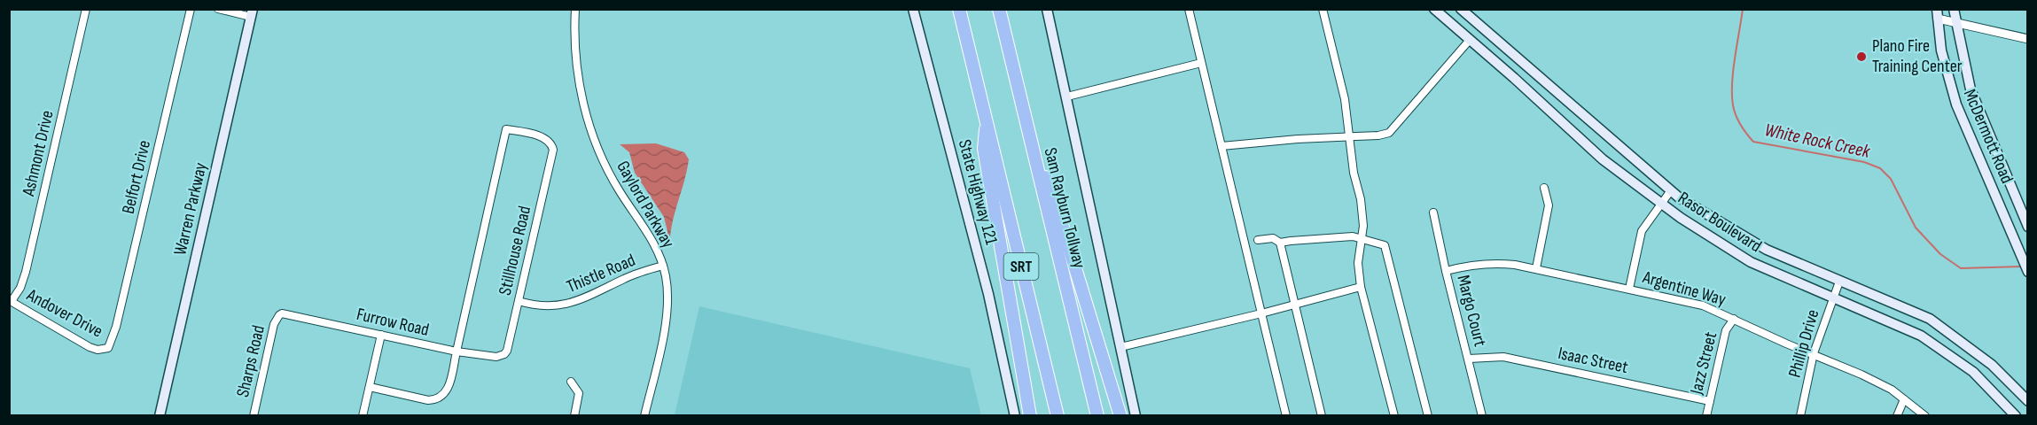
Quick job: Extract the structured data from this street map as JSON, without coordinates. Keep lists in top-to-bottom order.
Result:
{
  "streets": {
    "highway": ["Sam Rayburn Tollway", "SRT"],
    "main road": [
      "McDermott Road",
      "State Highway 121",
      "Warren Parkway",
      "Rasor Boulevard"
    ],
    "street": [
      "Ashmont Drive",
      "Belfort Drive",
      "Gaylord Parkway",
      "Stillhouse Road",
      "Thistle Road",
      "Argentine Way",
      "Margo Court",
      "Andover Drive",
      "Furrow Road",
      "Phillip Drive",
      "Isaac Street",
      "Sharps Road",
      "Jazz Street"
    ]
  },
  "crossings": [
    ["Ashmont Drive", "Andover Drive"],
    ["Belfort Drive", "Andover Drive"],
    ["Gaylord Parkway", "Thistle Road"],
    ["Rasor Boulevard", "Phillip Drive"],
    ["Stillhouse Road", "Thistle Road"],
    ["Stillhouse Road", "Furrow Road"],
    ["Argentine Way", "Margo Court"],
    ["Argentine Way", "Phillip Drive"],
    ["Argentine Way", "Jazz Street"],
    ["Margo Court", "Isaac Street"],
    ["Furrow Road", "Sharps Road"],
    ["Isaac Street", "Jazz Street"]
  ],
  "water": ["White Rock Creek"],
  "places": ["Plano Fire Training Center"]
}
